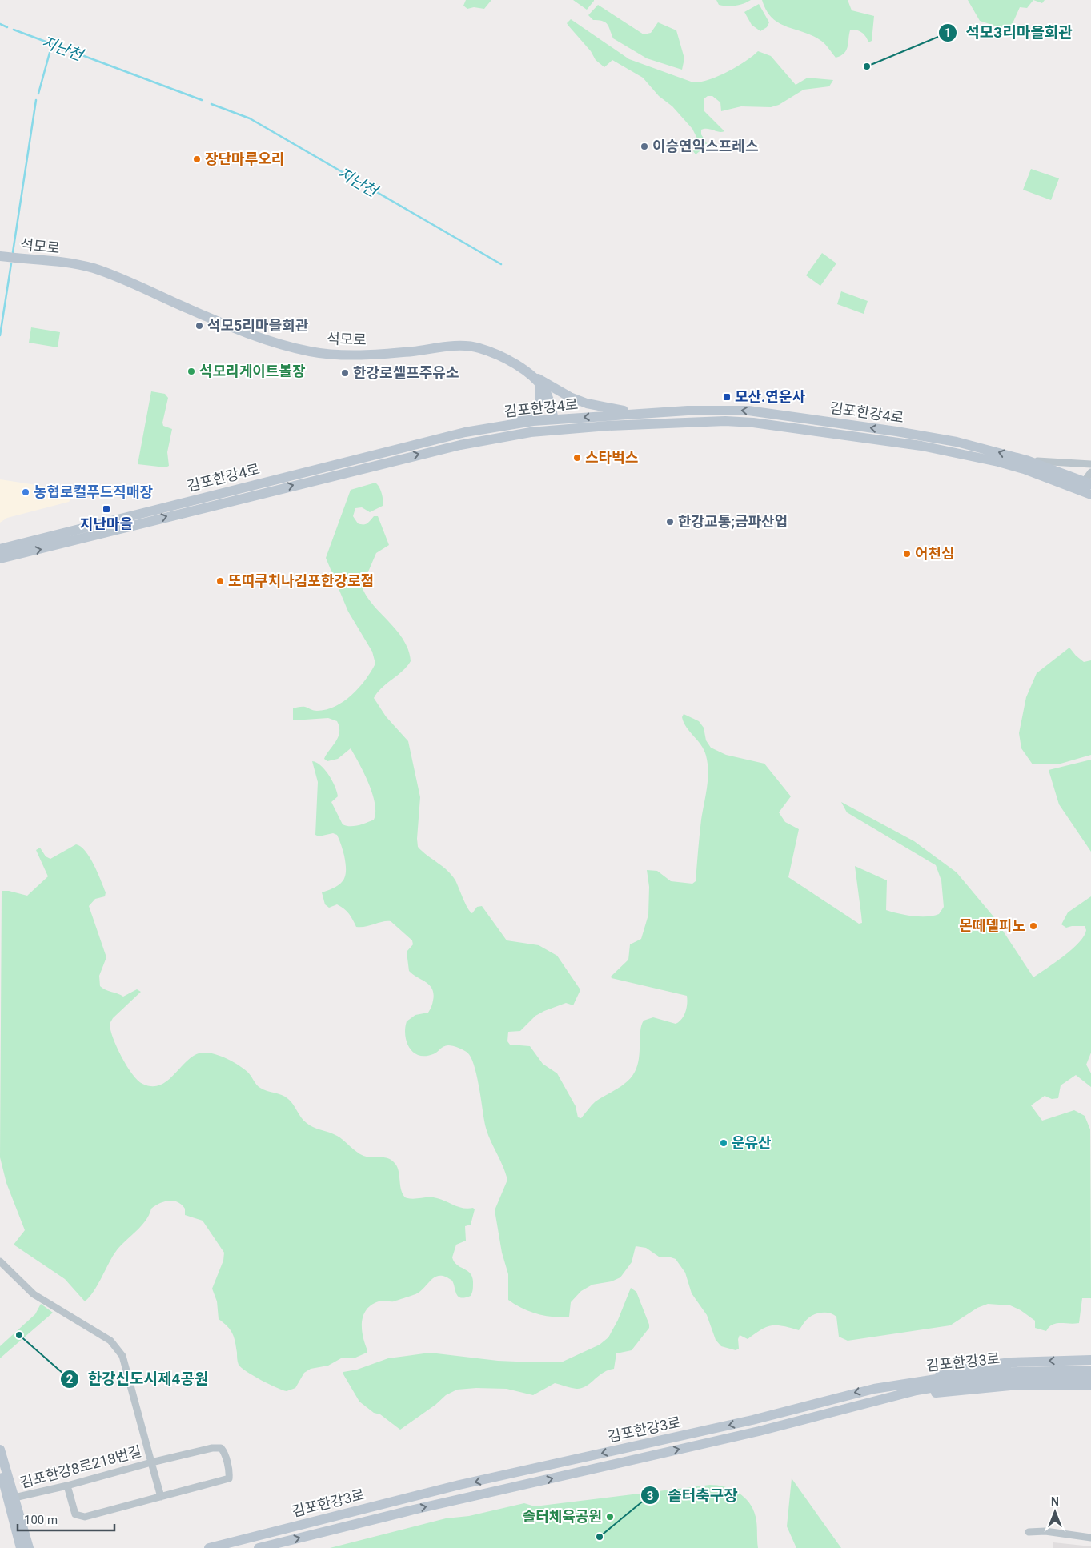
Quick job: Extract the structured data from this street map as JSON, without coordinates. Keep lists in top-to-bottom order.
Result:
{
  "streets": {
    "street": [
      "석모로",
      "김포한강4로",
      "김포한강3로",
      "김포한강8로218번길"
    ]
  },
  "crossings": [
    ["석모로", "김포한강4로"]
  ],
  "water": ["지난천"],
  "places": {
    "other": [
      "석모3리마을회관",
      "이승연익스프레스",
      "장단마루오리",
      "석모5리마을회관",
      "석모리게이트볼장",
      "한강로셀프주유소",
      "스타벅스",
      "농협로컬푸드직매장",
      "한강교통;금파산업",
      "어천심",
      "또띠쿠치나김포한강로점",
      "몬떼델피노",
      "운유산",
      "한강신도시제4공원",
      "솔터체육공원",
      "솔터축구장"
    ],
    "transit": ["모산.연운사", "지난마을"]
  },
  "scale_bar": "100 m",
  "north": "top"
}
